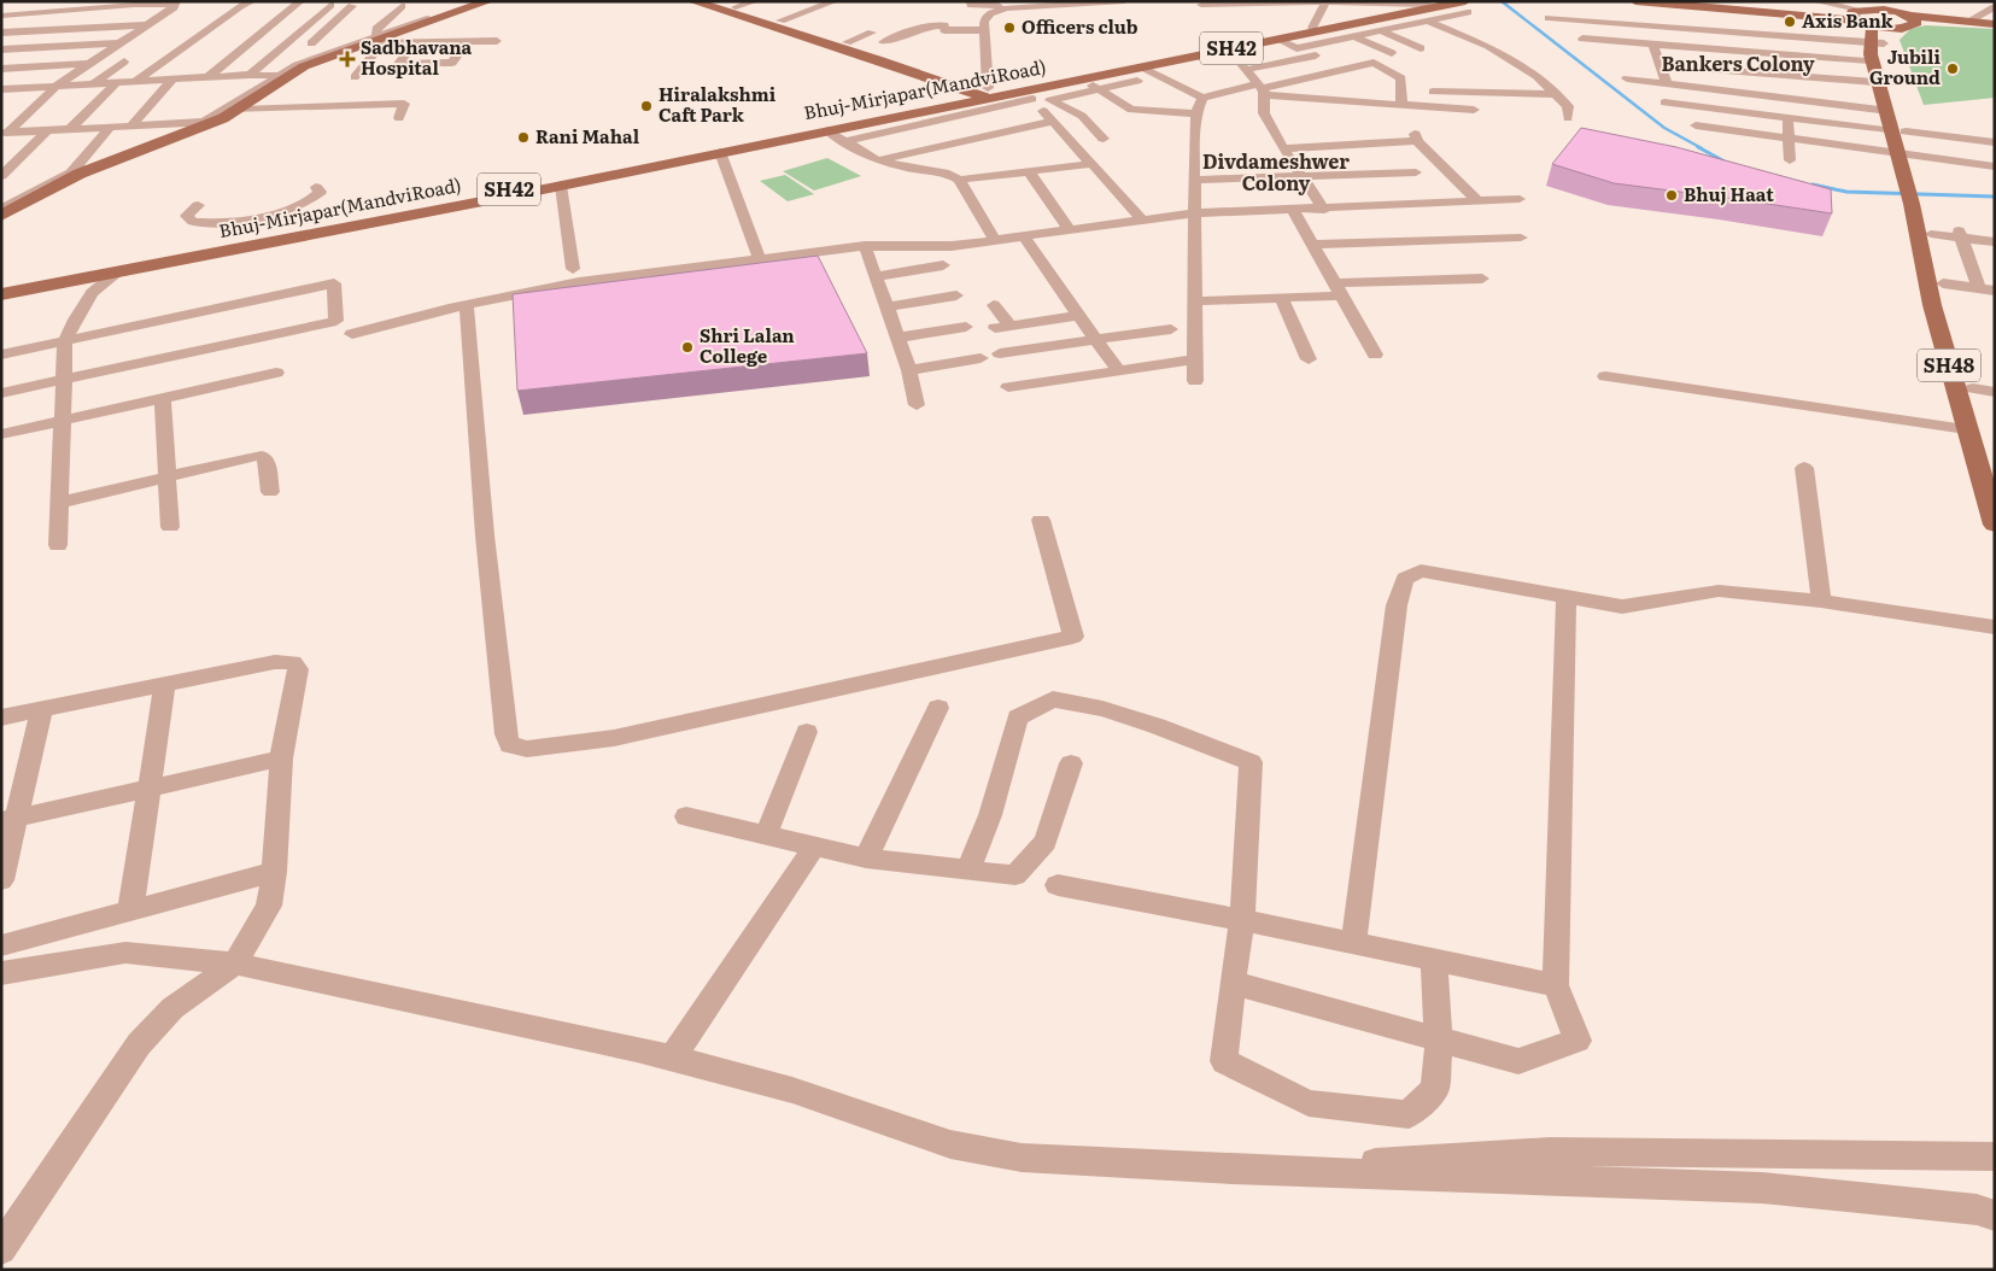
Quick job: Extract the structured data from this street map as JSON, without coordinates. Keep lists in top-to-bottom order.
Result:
{
  "streets": {
    "main road": ["SH42", "Bhuj-Mirjapar(MandviRoad)", "SH48"]
  },
  "districts": ["Bankers Colony", "Divdameshwer Colony"],
  "places": {
    "other": [
      "Axis Bank",
      "Officers club",
      "Jubili Ground",
      "Hiralakshmi Caft Park",
      "Rani Mahal",
      "Bhuj Haat",
      "Shri Lalan College"
    ],
    "health": ["Sadbhavana Hospital"]
  }
}
